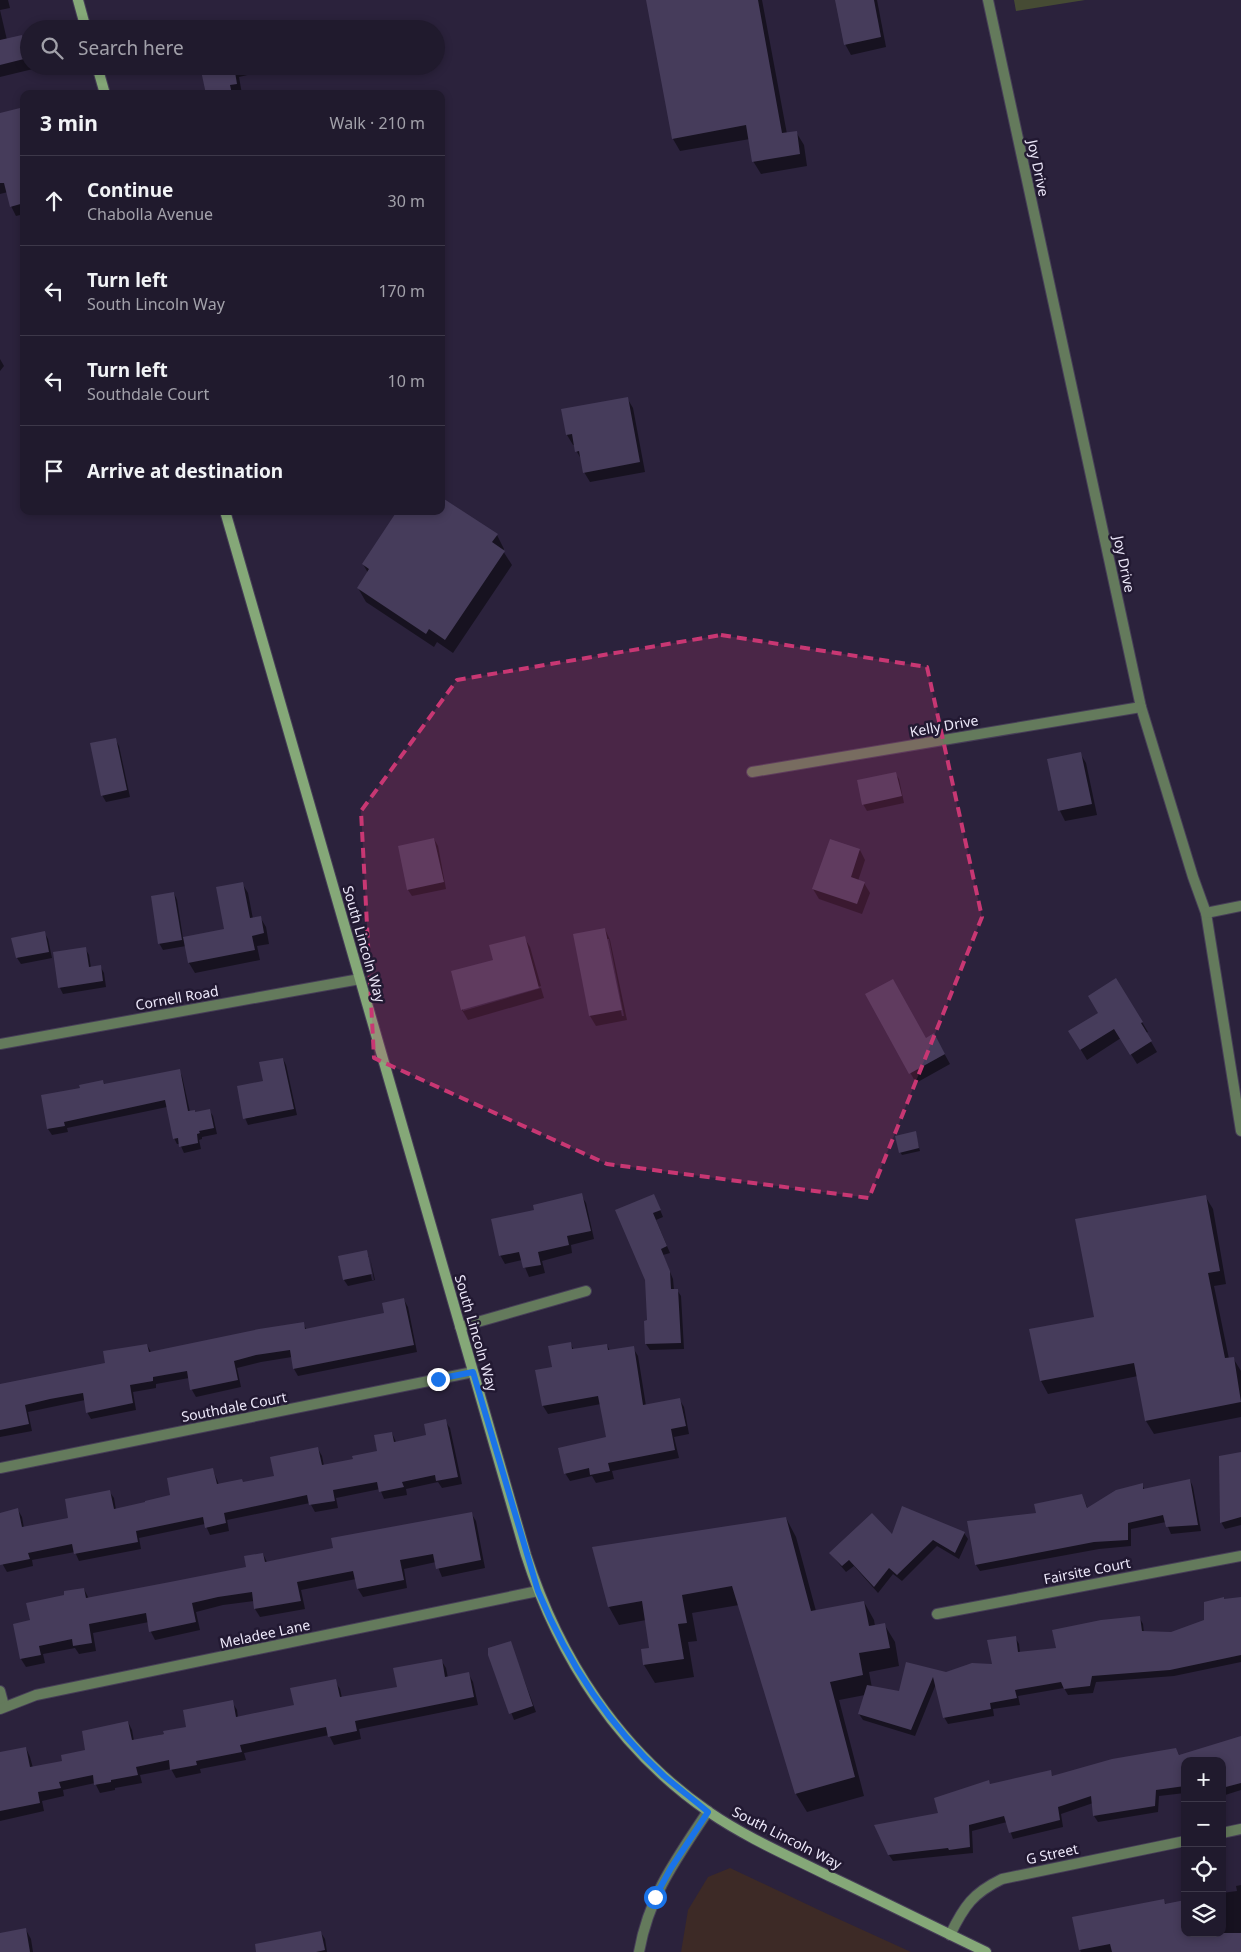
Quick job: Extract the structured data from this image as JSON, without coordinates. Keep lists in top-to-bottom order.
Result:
{
  "streets": {
    "main road": ["South Lincoln Way"],
    "street": [
      "Joy Drive",
      "Kelly Drive",
      "Cornell Road",
      "Southdale Court",
      "Fairsite Court",
      "Meladee Lane",
      "G Street"
    ]
  },
  "crossings": [
    ["Joy Drive", "Kelly Drive"],
    ["South Lincoln Way", "Cornell Road"],
    ["South Lincoln Way", "Southdale Court"],
    ["South Lincoln Way", "Meladee Lane"],
    ["South Lincoln Way", "G Street"]
  ],
  "page": {
    "search": "Search here",
    "heading": ["3 min", "Walk · 210 m"],
    "list": [
      ["Continue", "Chabolla Avenue", "30 m"],
      ["Turn left", "South Lincoln Way", "170 m"],
      ["Turn left", "Southdale Court", "10 m"],
      "Arrive at destination"
    ],
    "map_buttons": ["+", "−"]
  }
}
